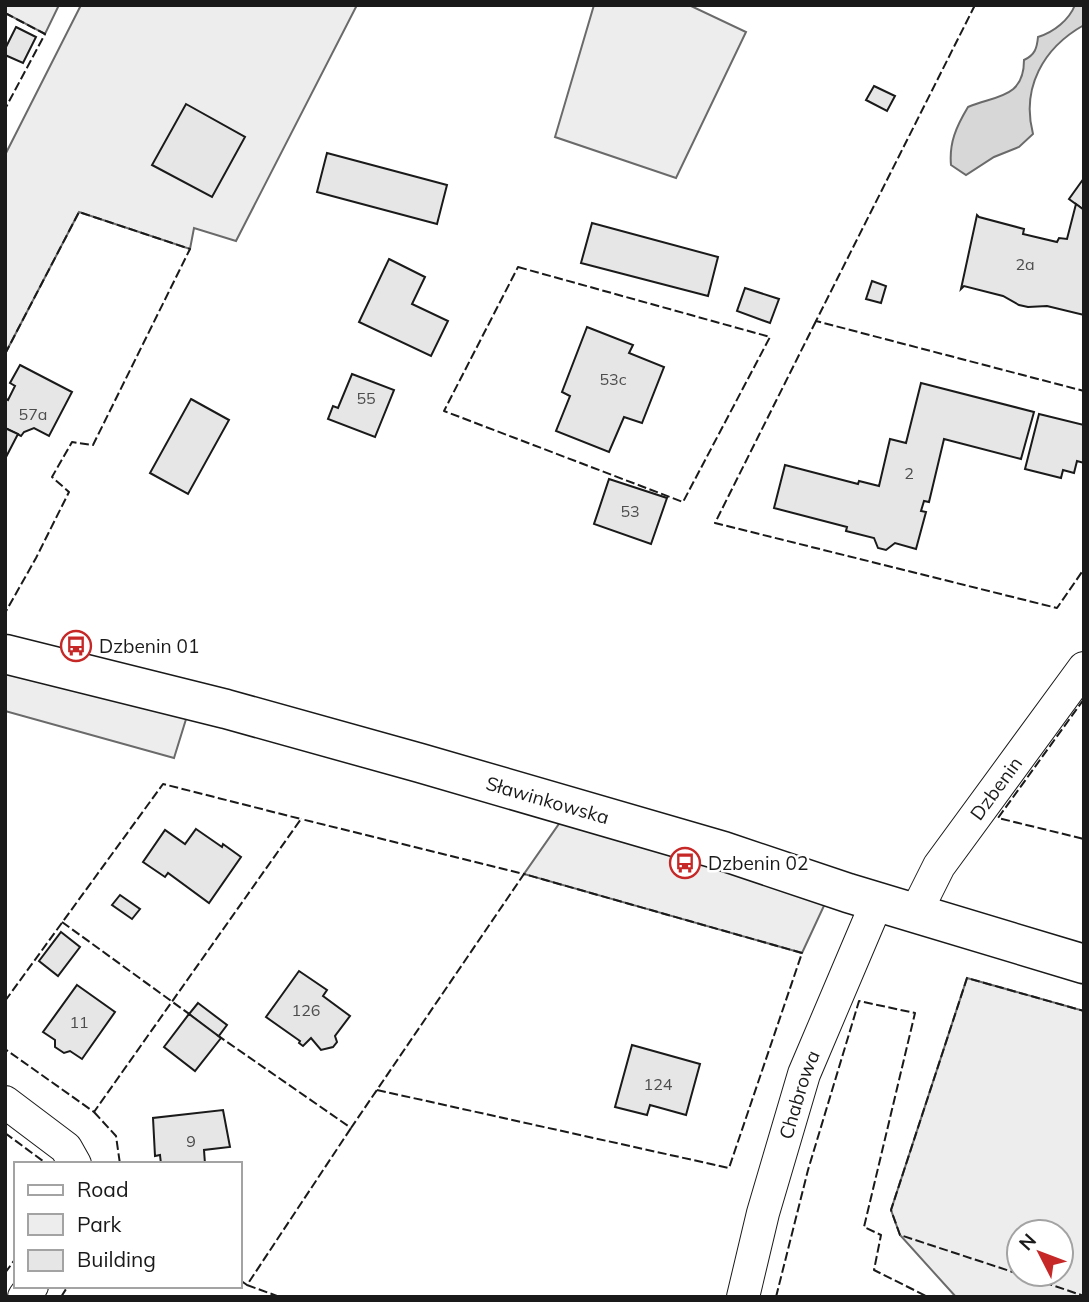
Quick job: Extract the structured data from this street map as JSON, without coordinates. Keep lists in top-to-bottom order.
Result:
{
  "streets": {
    "street": ["Dzbenin", "Sławinkowska", "Chabrowa"]
  },
  "crossings": [
    ["Dzbenin", "Sławinkowska"],
    ["Sławinkowska", "Chabrowa"]
  ],
  "places": {
    "bus stop": ["Dzbenin 01", "Dzbenin 02"]
  },
  "house_numbers": [
    "2a",
    "53c",
    "55",
    "57a",
    "2",
    "53",
    "126",
    "11",
    "124",
    "9"
  ],
  "legend": ["Road", "Park", "Building"],
  "north": "top left"
}
